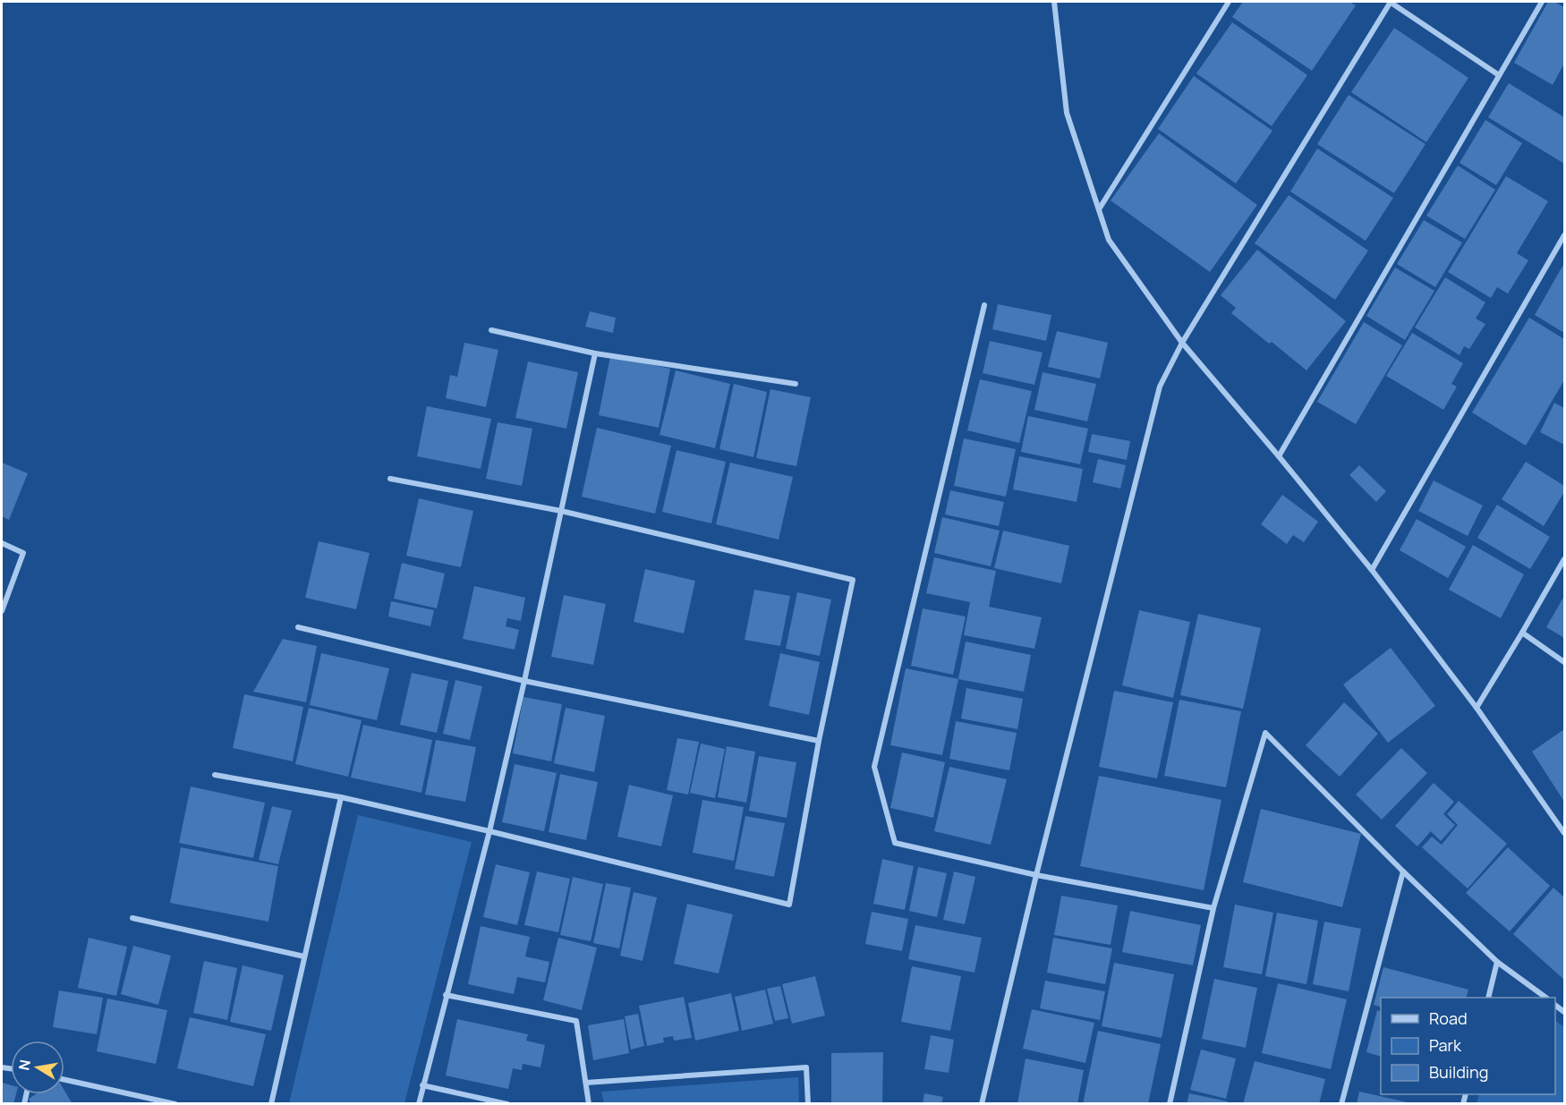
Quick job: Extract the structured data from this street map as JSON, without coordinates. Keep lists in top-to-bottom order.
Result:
{
  "legend": ["Road", "Park", "Building"],
  "north": "left"
}
